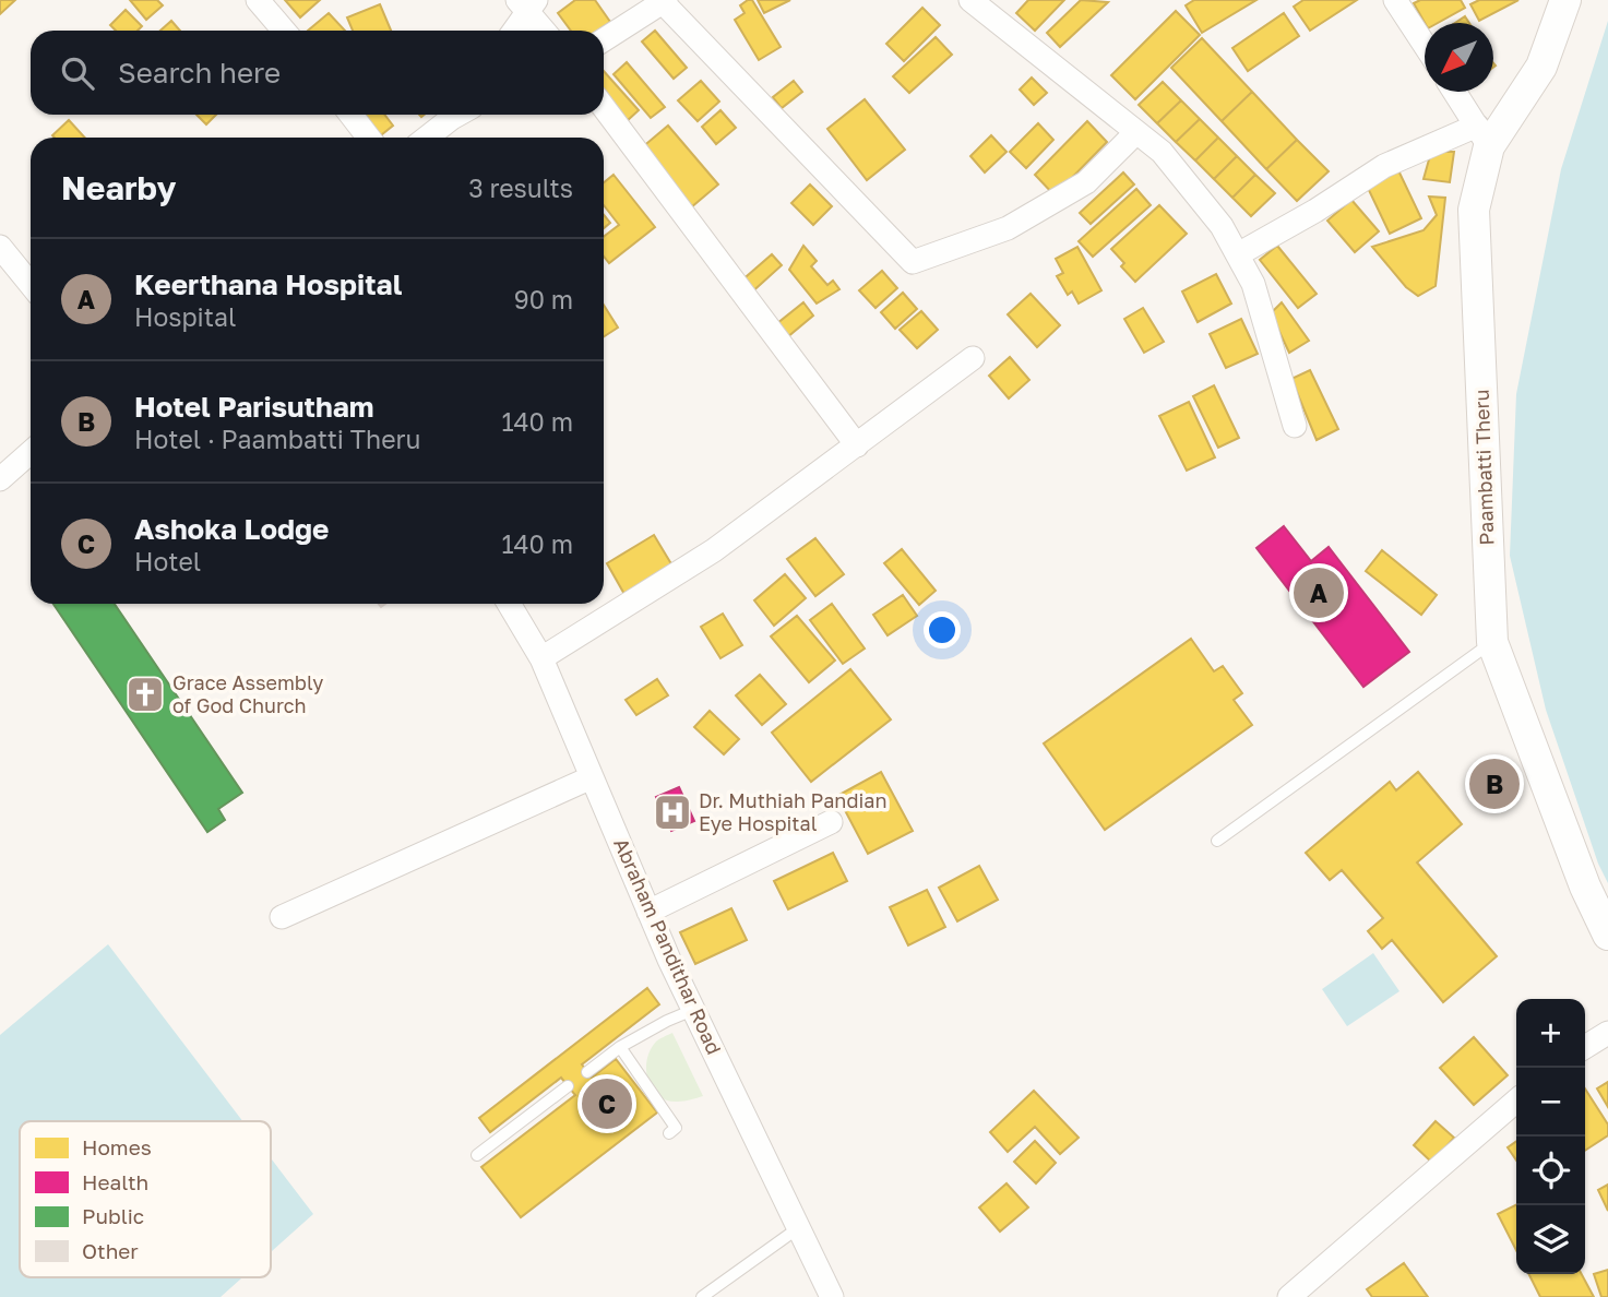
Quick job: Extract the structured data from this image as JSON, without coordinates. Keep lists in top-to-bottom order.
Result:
{
  "streets": {
    "street": ["Paambatti Theru", "Abraham Pandithar Road"]
  },
  "places": {
    "church": ["Grace Assembly of God Church"],
    "hospital": ["Dr. Muthiah Pandian Eye Hospital"]
  },
  "legend": [
    "Homes",
    "Health",
    "Public",
    "Other"
  ],
  "north": "bottom left",
  "page": {
    "search": "Search here",
    "heading": ["Nearby", "3 results"],
    "list": [
      {
        "mark": "A",
        "name": "Keerthana Hospital",
        "note": "Hospital",
        "value": "90 m"
      },
      {
        "mark": "B",
        "name": "Hotel Parisutham",
        "note": "Hotel · Paambatti Theru",
        "value": "140 m"
      },
      {
        "mark": "C",
        "name": "Ashoka Lodge",
        "note": "Hotel",
        "value": "140 m"
      }
    ],
    "pins": ["A", "B", "C"],
    "map_buttons": ["+", "−"]
  }
}
